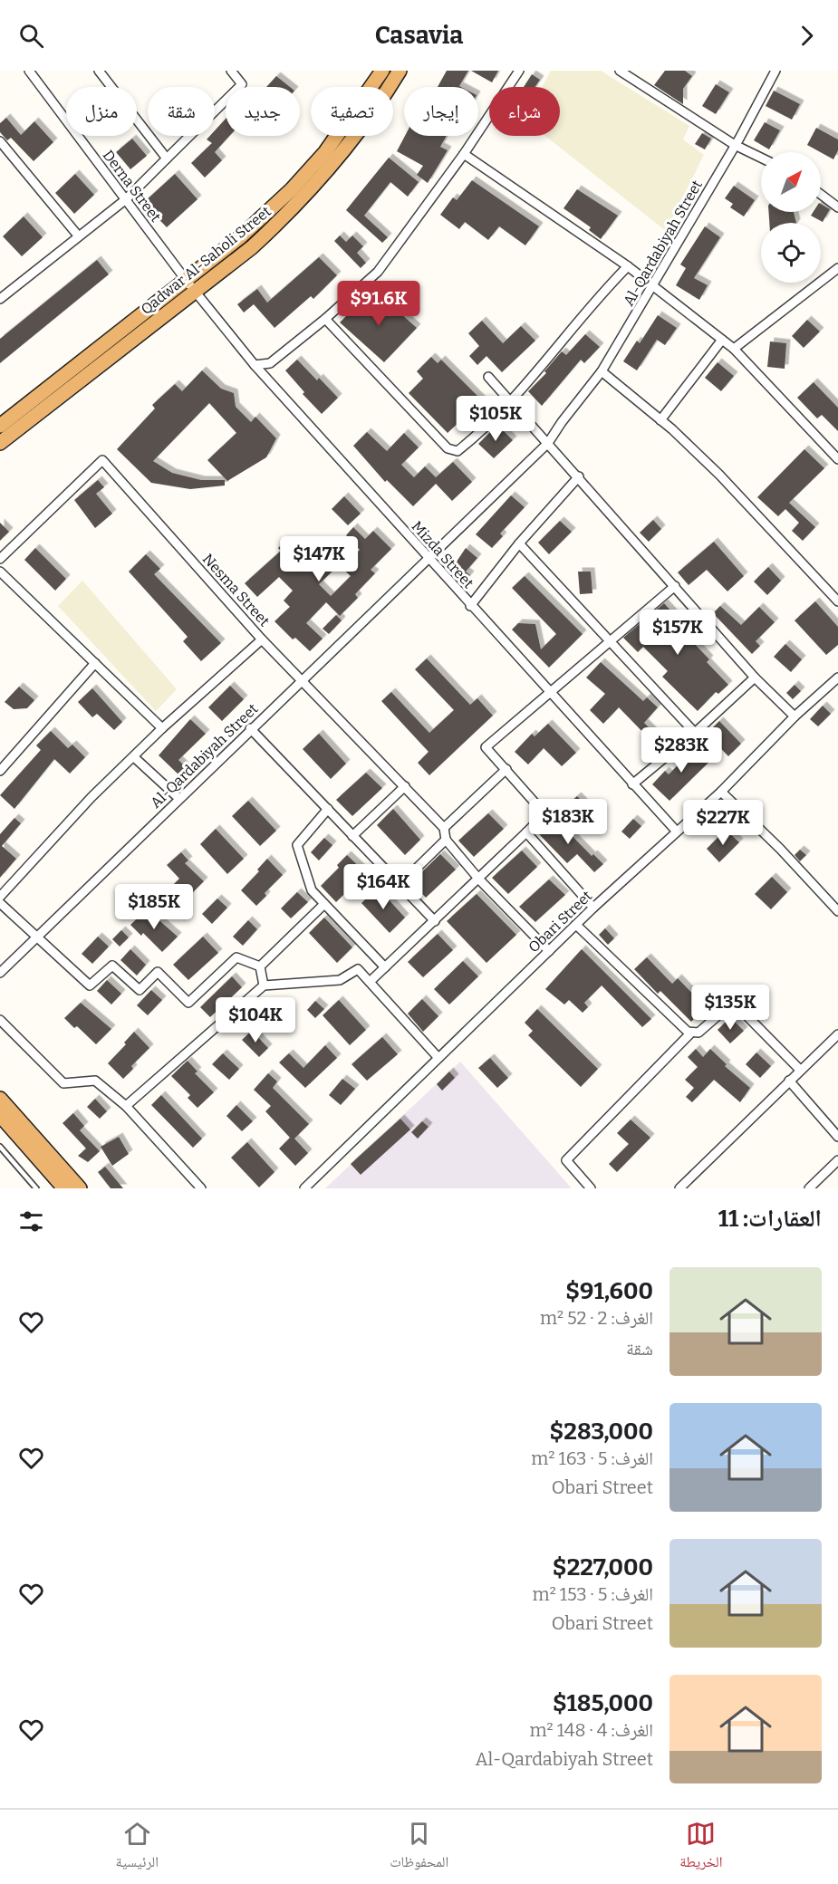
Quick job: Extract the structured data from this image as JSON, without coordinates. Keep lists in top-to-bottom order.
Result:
{
  "streets": {
    "highway": ["Qadwar Al-Saholi Street"],
    "street": [
      "Derna Street",
      "Al-Qardabiyah Street",
      "Mizda Street",
      "Nesma Street",
      "Obari Street"
    ]
  },
  "crossings": [
    ["Derna Street", "Qadwar Al-Saholi Street"],
    ["Derna Street", "Mizda Street"],
    ["Al-Qardabiyah Street", "Mizda Street"],
    ["Al-Qardabiyah Street", "Nesma Street"],
    ["Qadwar Al-Saholi Street", "Mizda Street"],
    ["Mizda Street", "Obari Street"]
  ],
  "north": "top right",
  "page": {
    "header": "Casavia",
    "chip": [
      "شراء",
      "إيجار",
      "تصفية",
      "جديد",
      "شقة",
      "منزل"
    ],
    "price": [
      "$91.6K",
      "$105K",
      "$147K",
      "$157K",
      "$283K",
      "$183K",
      "$227K",
      "$164K",
      "$185K",
      "$135K",
      "$104K"
    ],
    "heading": "العقارات: 11",
    "list": [
      {
        "name": "$91,600",
        "note": "الغرف: 2 · 52 m² · شقة"
      },
      {
        "name": "$283,000",
        "note": "الغرف: 5 · 163 m² · Obari Street"
      },
      {
        "name": "$227,000",
        "note": "الغرف: 5 · 153 m² · Obari Street"
      },
      {
        "name": "$185,000",
        "note": "الغرف: 4 · 148 m² · Al-Qardabiyah Street"
      }
    ],
    "tabs": ["الخريطة", "المحفوظات", "الرئيسية"]
  }
}
